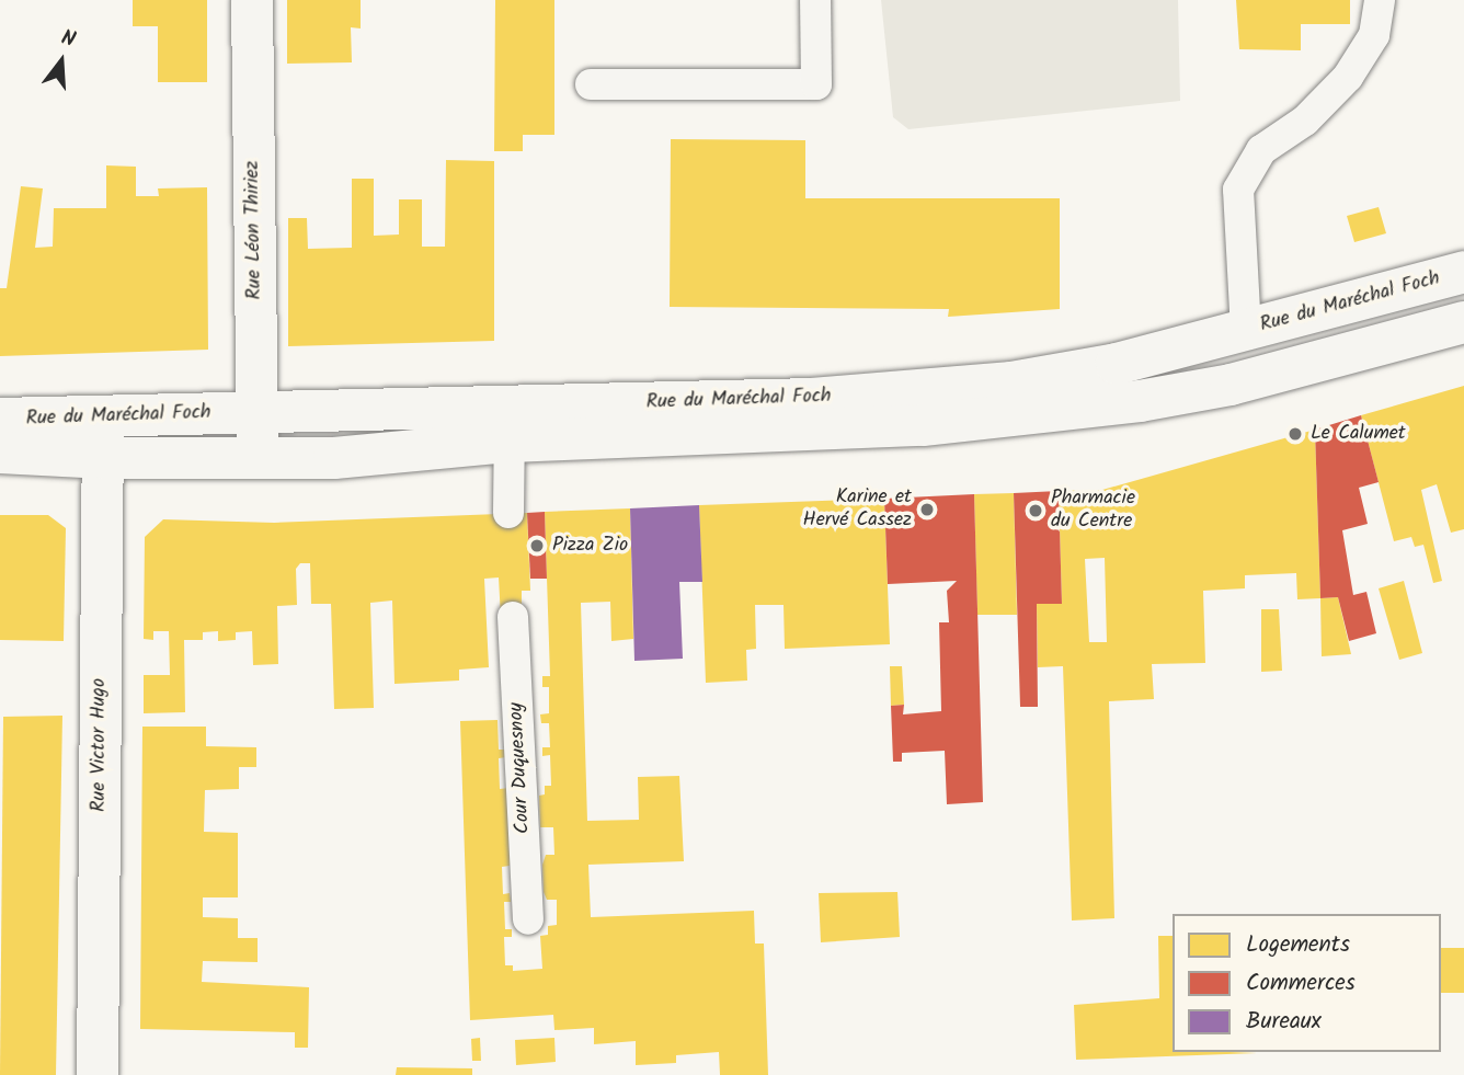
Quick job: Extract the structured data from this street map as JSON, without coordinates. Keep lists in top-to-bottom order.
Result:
{
  "streets": {
    "main road": ["Rue Léon Thiriez", "Rue du Maréchal Foch", "Rue Victor Hugo"],
    "lane": ["Cour Duquesnoy"]
  },
  "crossings": [
    ["Rue Léon Thiriez", "Rue du Maréchal Foch"],
    ["Rue du Maréchal Foch", "Rue Victor Hugo"]
  ],
  "places": [
    "Le Calumet",
    "Karine et Hervé Cassez",
    "Pharmacie du Centre",
    "Pizza Zio"
  ],
  "legend": ["Logements", "Commerces", "Bureaux"],
  "north": "top"
}
